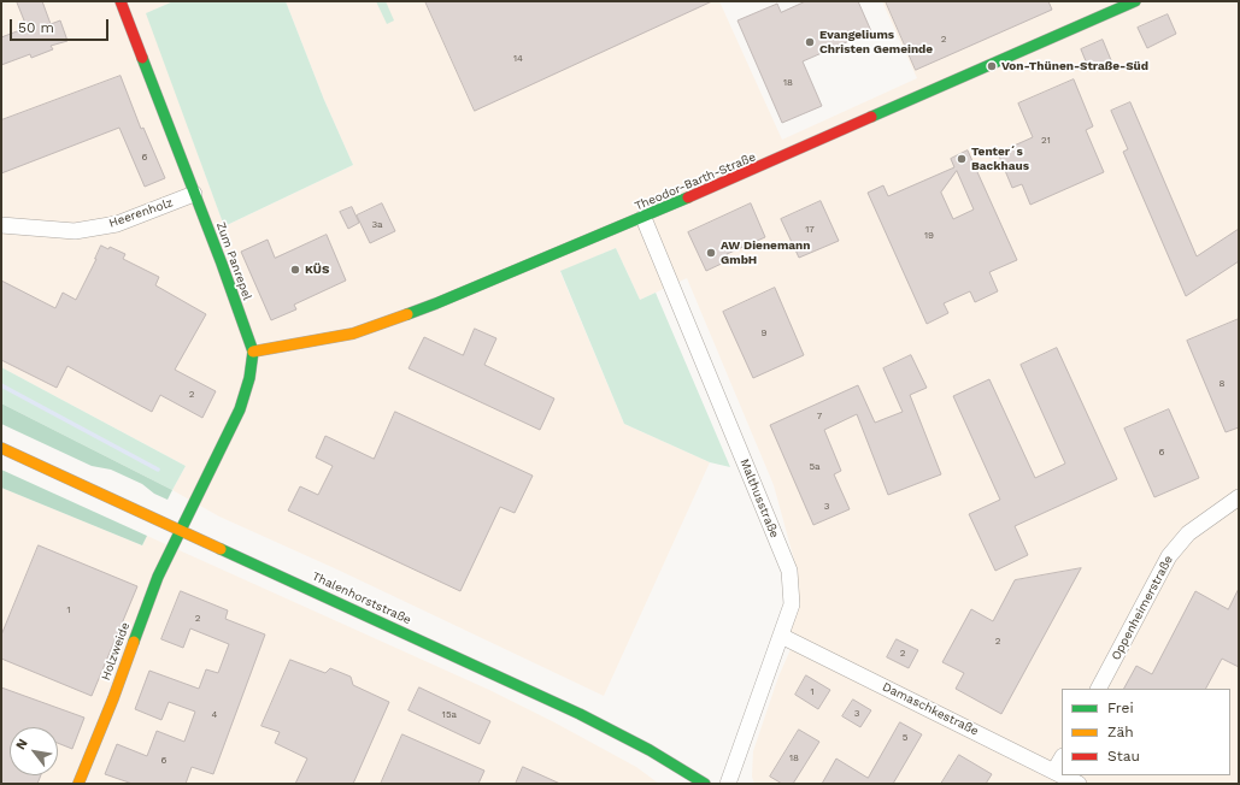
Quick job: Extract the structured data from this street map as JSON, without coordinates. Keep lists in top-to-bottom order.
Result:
{
  "streets": {
    "street": [
      "Theodor-Barth-Straße",
      "Heerenholz",
      "Zum Panrepel",
      "Malthusstraße",
      "Thalenhorststraße",
      "Oppenheimerstraße",
      "Holzweide",
      "Damaschkestraße"
    ]
  },
  "crossings": [
    ["Theodor-Barth-Straße", "Zum Panrepel"],
    ["Theodor-Barth-Straße", "Malthusstraße"],
    ["Heerenholz", "Zum Panrepel"],
    ["Zum Panrepel", "Thalenhorststraße"],
    ["Zum Panrepel", "Holzweide"],
    ["Malthusstraße", "Damaschkestraße"],
    ["Thalenhorststraße", "Holzweide"]
  ],
  "places": [
    "Evangeliums Christen Gemeinde",
    "Von-Thünen-Straße-Süd",
    "Tenter´s Backhaus",
    "AW Dienemann GmbH",
    "KÜS"
  ],
  "house_numbers": [
    "2",
    "14",
    "18",
    "21",
    "6",
    "3a",
    "17",
    "19",
    "9",
    "8",
    "2",
    "7",
    "6",
    "5a",
    "3",
    "1",
    "2",
    "2",
    "2",
    "1",
    "3",
    "4",
    "15a",
    "5",
    "18",
    "6"
  ],
  "legend": ["Frei", "Zäh", "Stau"],
  "scale_bar": "50 m",
  "north": "top left"
}
